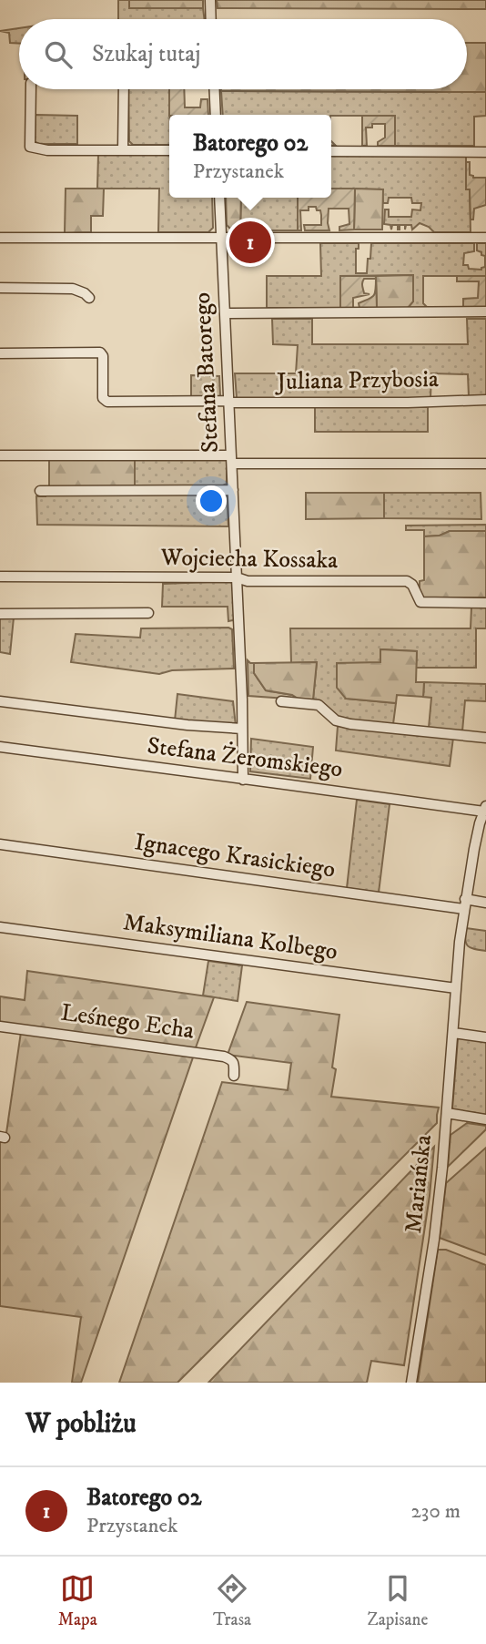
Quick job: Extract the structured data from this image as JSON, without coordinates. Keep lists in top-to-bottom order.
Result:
{
  "streets": {
    "street": [
      "Stefana Batorego",
      "Juliana Przybosia",
      "Wojciecha Kossaka",
      "Stefana Żeromskiego",
      "Ignacego Krasickiego",
      "Maksymiliana Kolbego",
      "Leśnego Echa",
      "Mariańska"
    ]
  },
  "crossings": [
    ["Stefana Batorego", "Juliana Przybosia"],
    ["Stefana Batorego", "Wojciecha Kossaka"],
    ["Stefana Batorego", "Stefana Żeromskiego"],
    ["Stefana Żeromskiego", "Mariańska"],
    ["Ignacego Krasickiego", "Mariańska"],
    ["Maksymiliana Kolbego", "Mariańska"]
  ],
  "page": {
    "search": "Szukaj tutaj",
    "popup": ["Batorego 02", "Przystanek"],
    "pins": "1",
    "heading": "W pobliżu",
    "list": [
      {
        "mark": "1",
        "name": "Batorego 02",
        "note": "Przystanek",
        "value": "230 m"
      }
    ],
    "nav": ["Mapa", "Trasa", "Zapisane"]
  }
}
